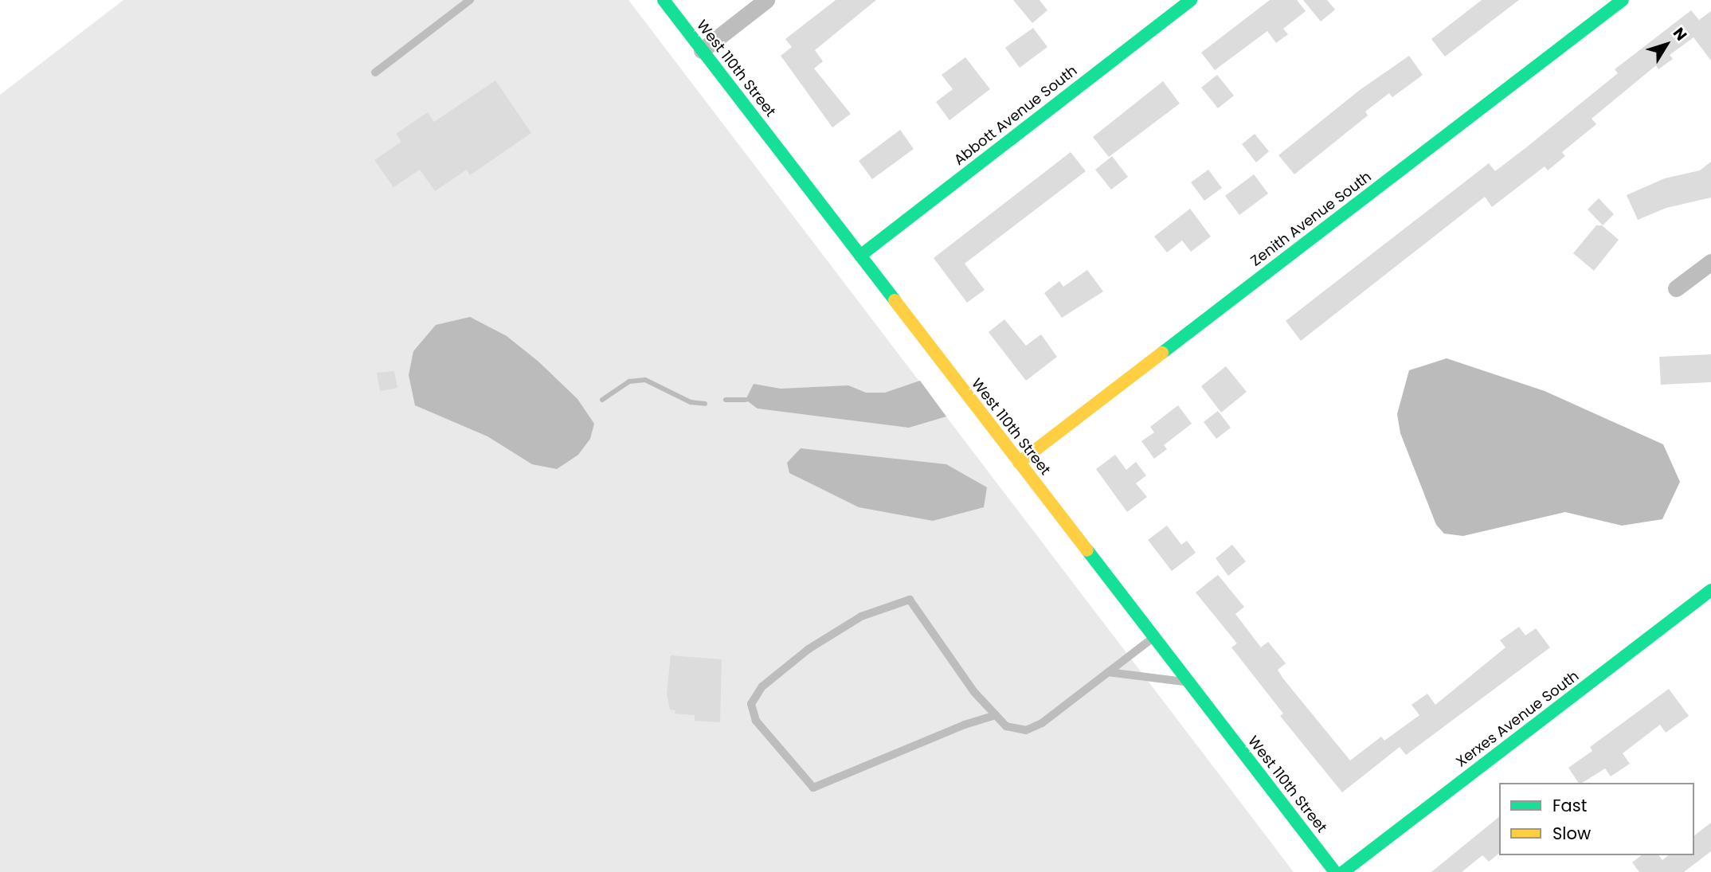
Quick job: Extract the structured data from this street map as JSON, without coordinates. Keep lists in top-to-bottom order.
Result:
{
  "streets": {
    "street": [
      "West 110th Street",
      "Abbott Avenue South",
      "Zenith Avenue South",
      "Xerxes Avenue South"
    ]
  },
  "crossings": [
    ["West 110th Street", "Abbott Avenue South"],
    ["West 110th Street", "Zenith Avenue South"]
  ],
  "legend": ["Fast", "Slow"],
  "north": "top right"
}
